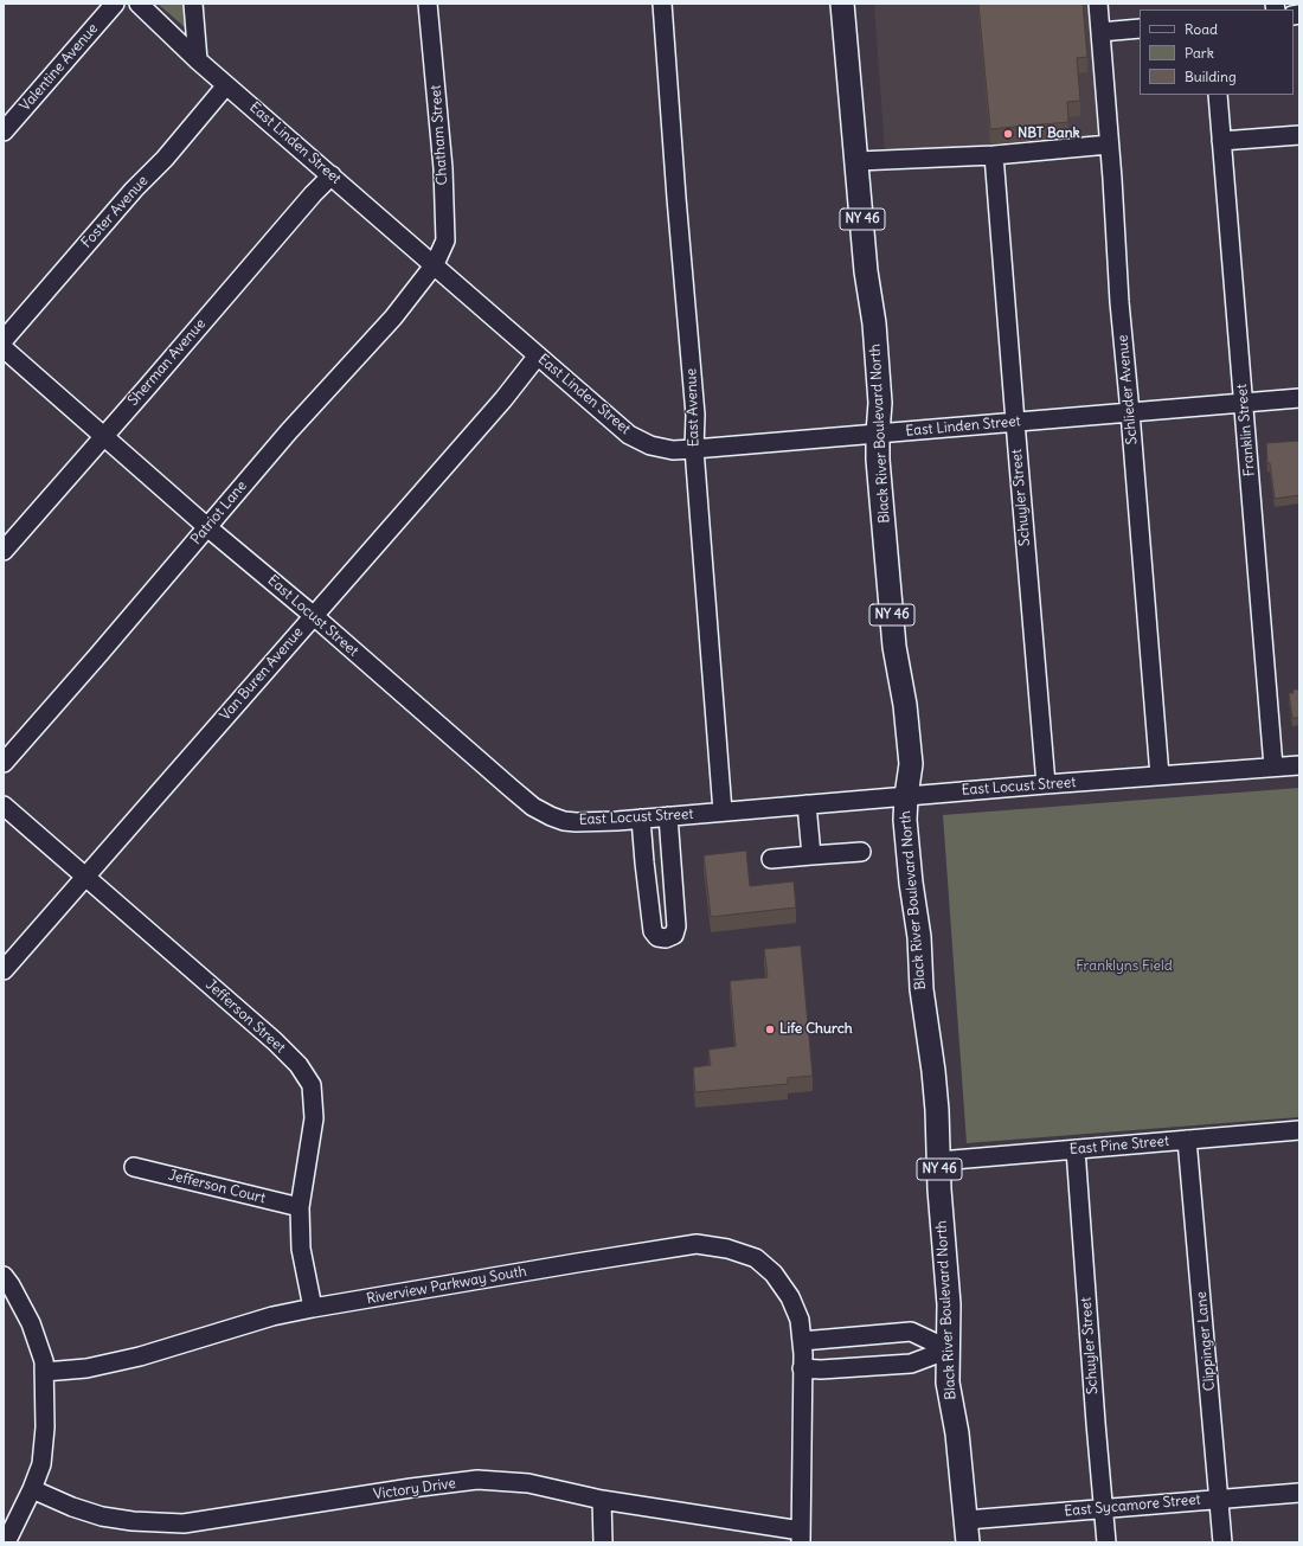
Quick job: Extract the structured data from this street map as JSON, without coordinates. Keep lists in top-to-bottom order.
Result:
{
  "streets": {
    "main road": ["NY 46", "Black River Boulevard North"],
    "street": [
      "Valentine Avenue",
      "Chatham Street",
      "East Linden Street",
      "Foster Avenue",
      "Sherman Avenue",
      "Schlieder Avenue",
      "East Avenue",
      "Franklin Street",
      "Schuyler Street",
      "Patriot Lane",
      "East Locust Street",
      "Van Buren Avenue",
      "Jefferson Street",
      "East Pine Street",
      "Jefferson Court",
      "Riverview Parkway South",
      "Clippinger Lane",
      "Victory Drive",
      "East Sycamore Street"
    ]
  },
  "crossings": [
    ["Chatham Street", "East Linden Street"],
    ["Chatham Street", "Patriot Lane"],
    ["East Linden Street", "Foster Avenue"],
    ["East Linden Street", "Sherman Avenue"],
    ["East Linden Street", "Schlieder Avenue"],
    ["East Linden Street", "East Avenue"],
    ["East Linden Street", "Franklin Street"],
    ["East Linden Street", "Black River Boulevard North"],
    ["East Linden Street", "Schuyler Street"],
    ["East Linden Street", "Patriot Lane"],
    ["East Linden Street", "Van Buren Avenue"],
    ["Sherman Avenue", "East Locust Street"],
    ["Schlieder Avenue", "East Locust Street"],
    ["East Avenue", "East Locust Street"],
    ["Franklin Street", "East Locust Street"],
    ["Black River Boulevard North", "East Locust Street"],
    ["Black River Boulevard North", "East Pine Street"],
    ["Black River Boulevard North", "East Sycamore Street"],
    ["Schuyler Street", "East Locust Street"],
    ["Schuyler Street", "East Pine Street"],
    ["Schuyler Street", "East Sycamore Street"],
    ["Patriot Lane", "East Locust Street"],
    ["East Locust Street", "Van Buren Avenue"],
    ["Van Buren Avenue", "Jefferson Street"],
    ["Jefferson Street", "Jefferson Court"],
    ["Jefferson Street", "Riverview Parkway South"],
    ["East Pine Street", "Clippinger Lane"],
    ["Riverview Parkway South", "Victory Drive"],
    ["Clippinger Lane", "East Sycamore Street"]
  ],
  "parks": ["Franklyns Field"],
  "places": ["NBT Bank", "Life Church"],
  "legend": ["Road", "Park", "Building"]
}
